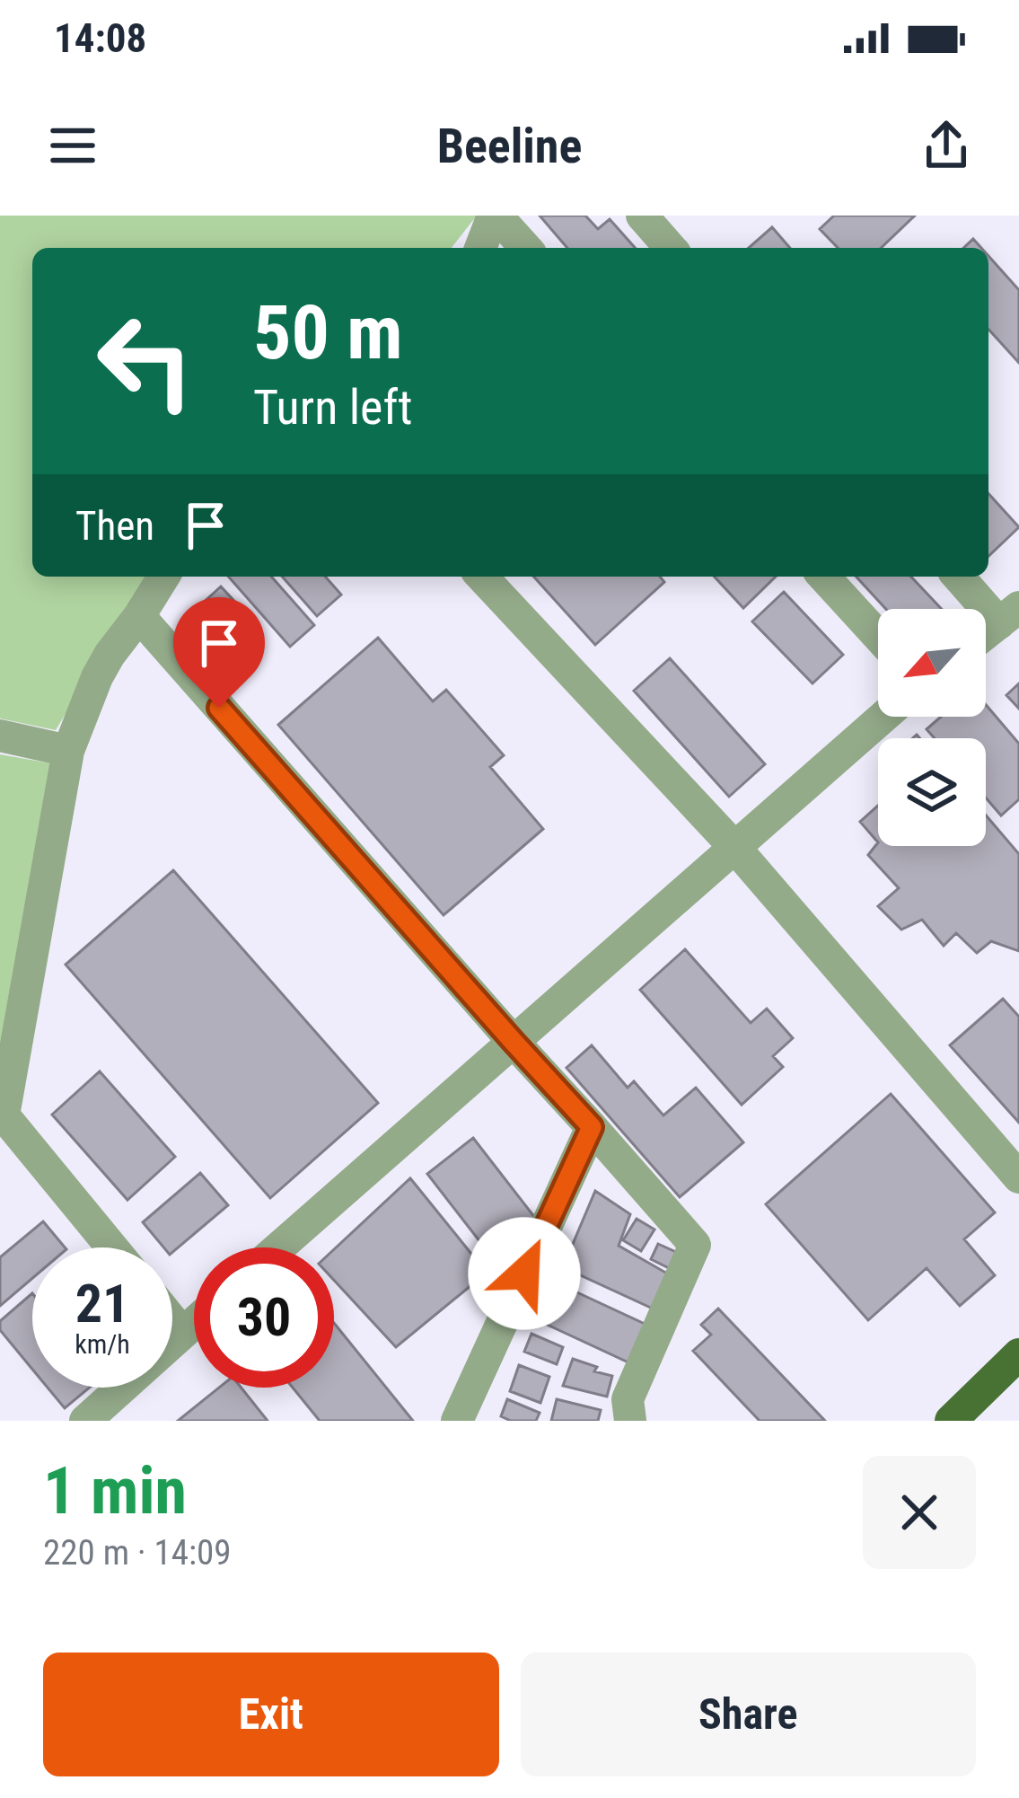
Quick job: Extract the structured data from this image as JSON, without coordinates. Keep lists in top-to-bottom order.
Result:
{
  "north": "bottom left",
  "page": {
    "status": "14:08",
    "header": "Beeline",
    "turn": ["50 m", "Turn left"],
    "then": "Then",
    "speed": "21 km/h",
    "limit": "30",
    "heading": ["1 min", "220 m · 14:09"],
    "buttons": ["Exit", "Share"]
  }
}
